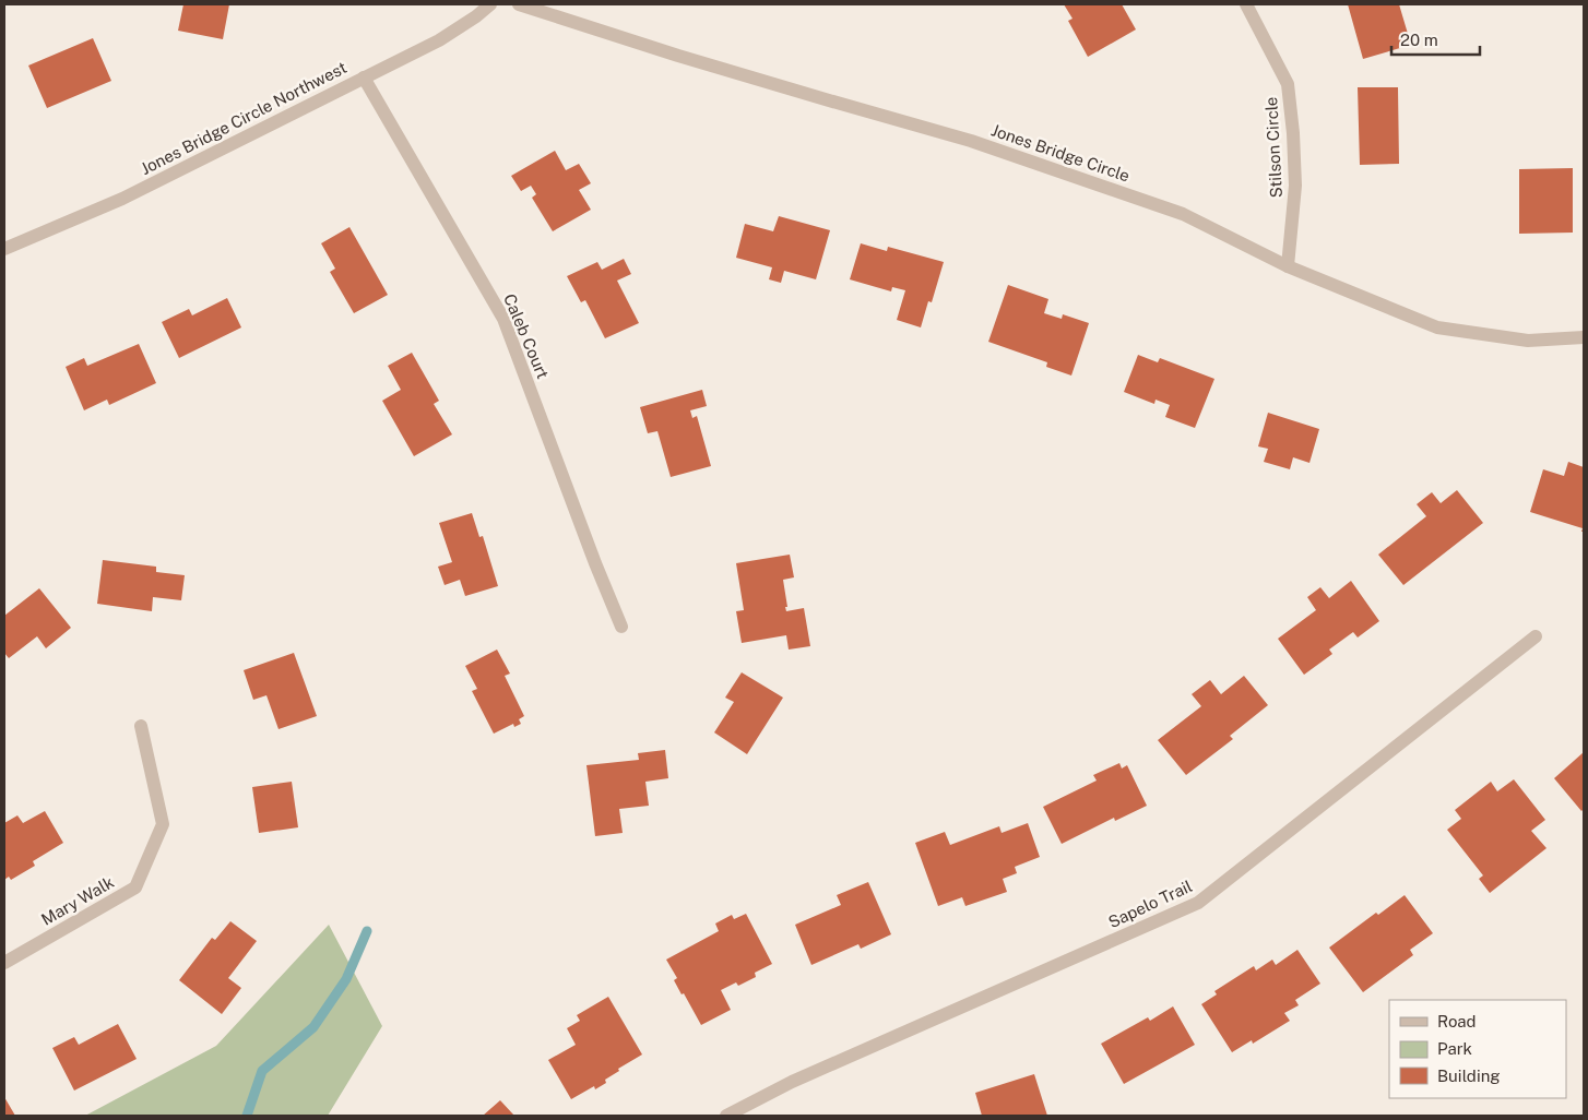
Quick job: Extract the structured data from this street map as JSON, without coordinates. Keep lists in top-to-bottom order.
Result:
{
  "streets": {
    "street": [
      "Jones Bridge Circle Northwest",
      "Stilson Circle",
      "Jones Bridge Circle",
      "Caleb Court",
      "Mary Walk",
      "Sapelo Trail"
    ]
  },
  "crossings": [
    ["Jones Bridge Circle Northwest", "Caleb Court"],
    ["Stilson Circle", "Jones Bridge Circle"]
  ],
  "legend": ["Road", "Park", "Building"],
  "scale_bar": "20 m"
}
